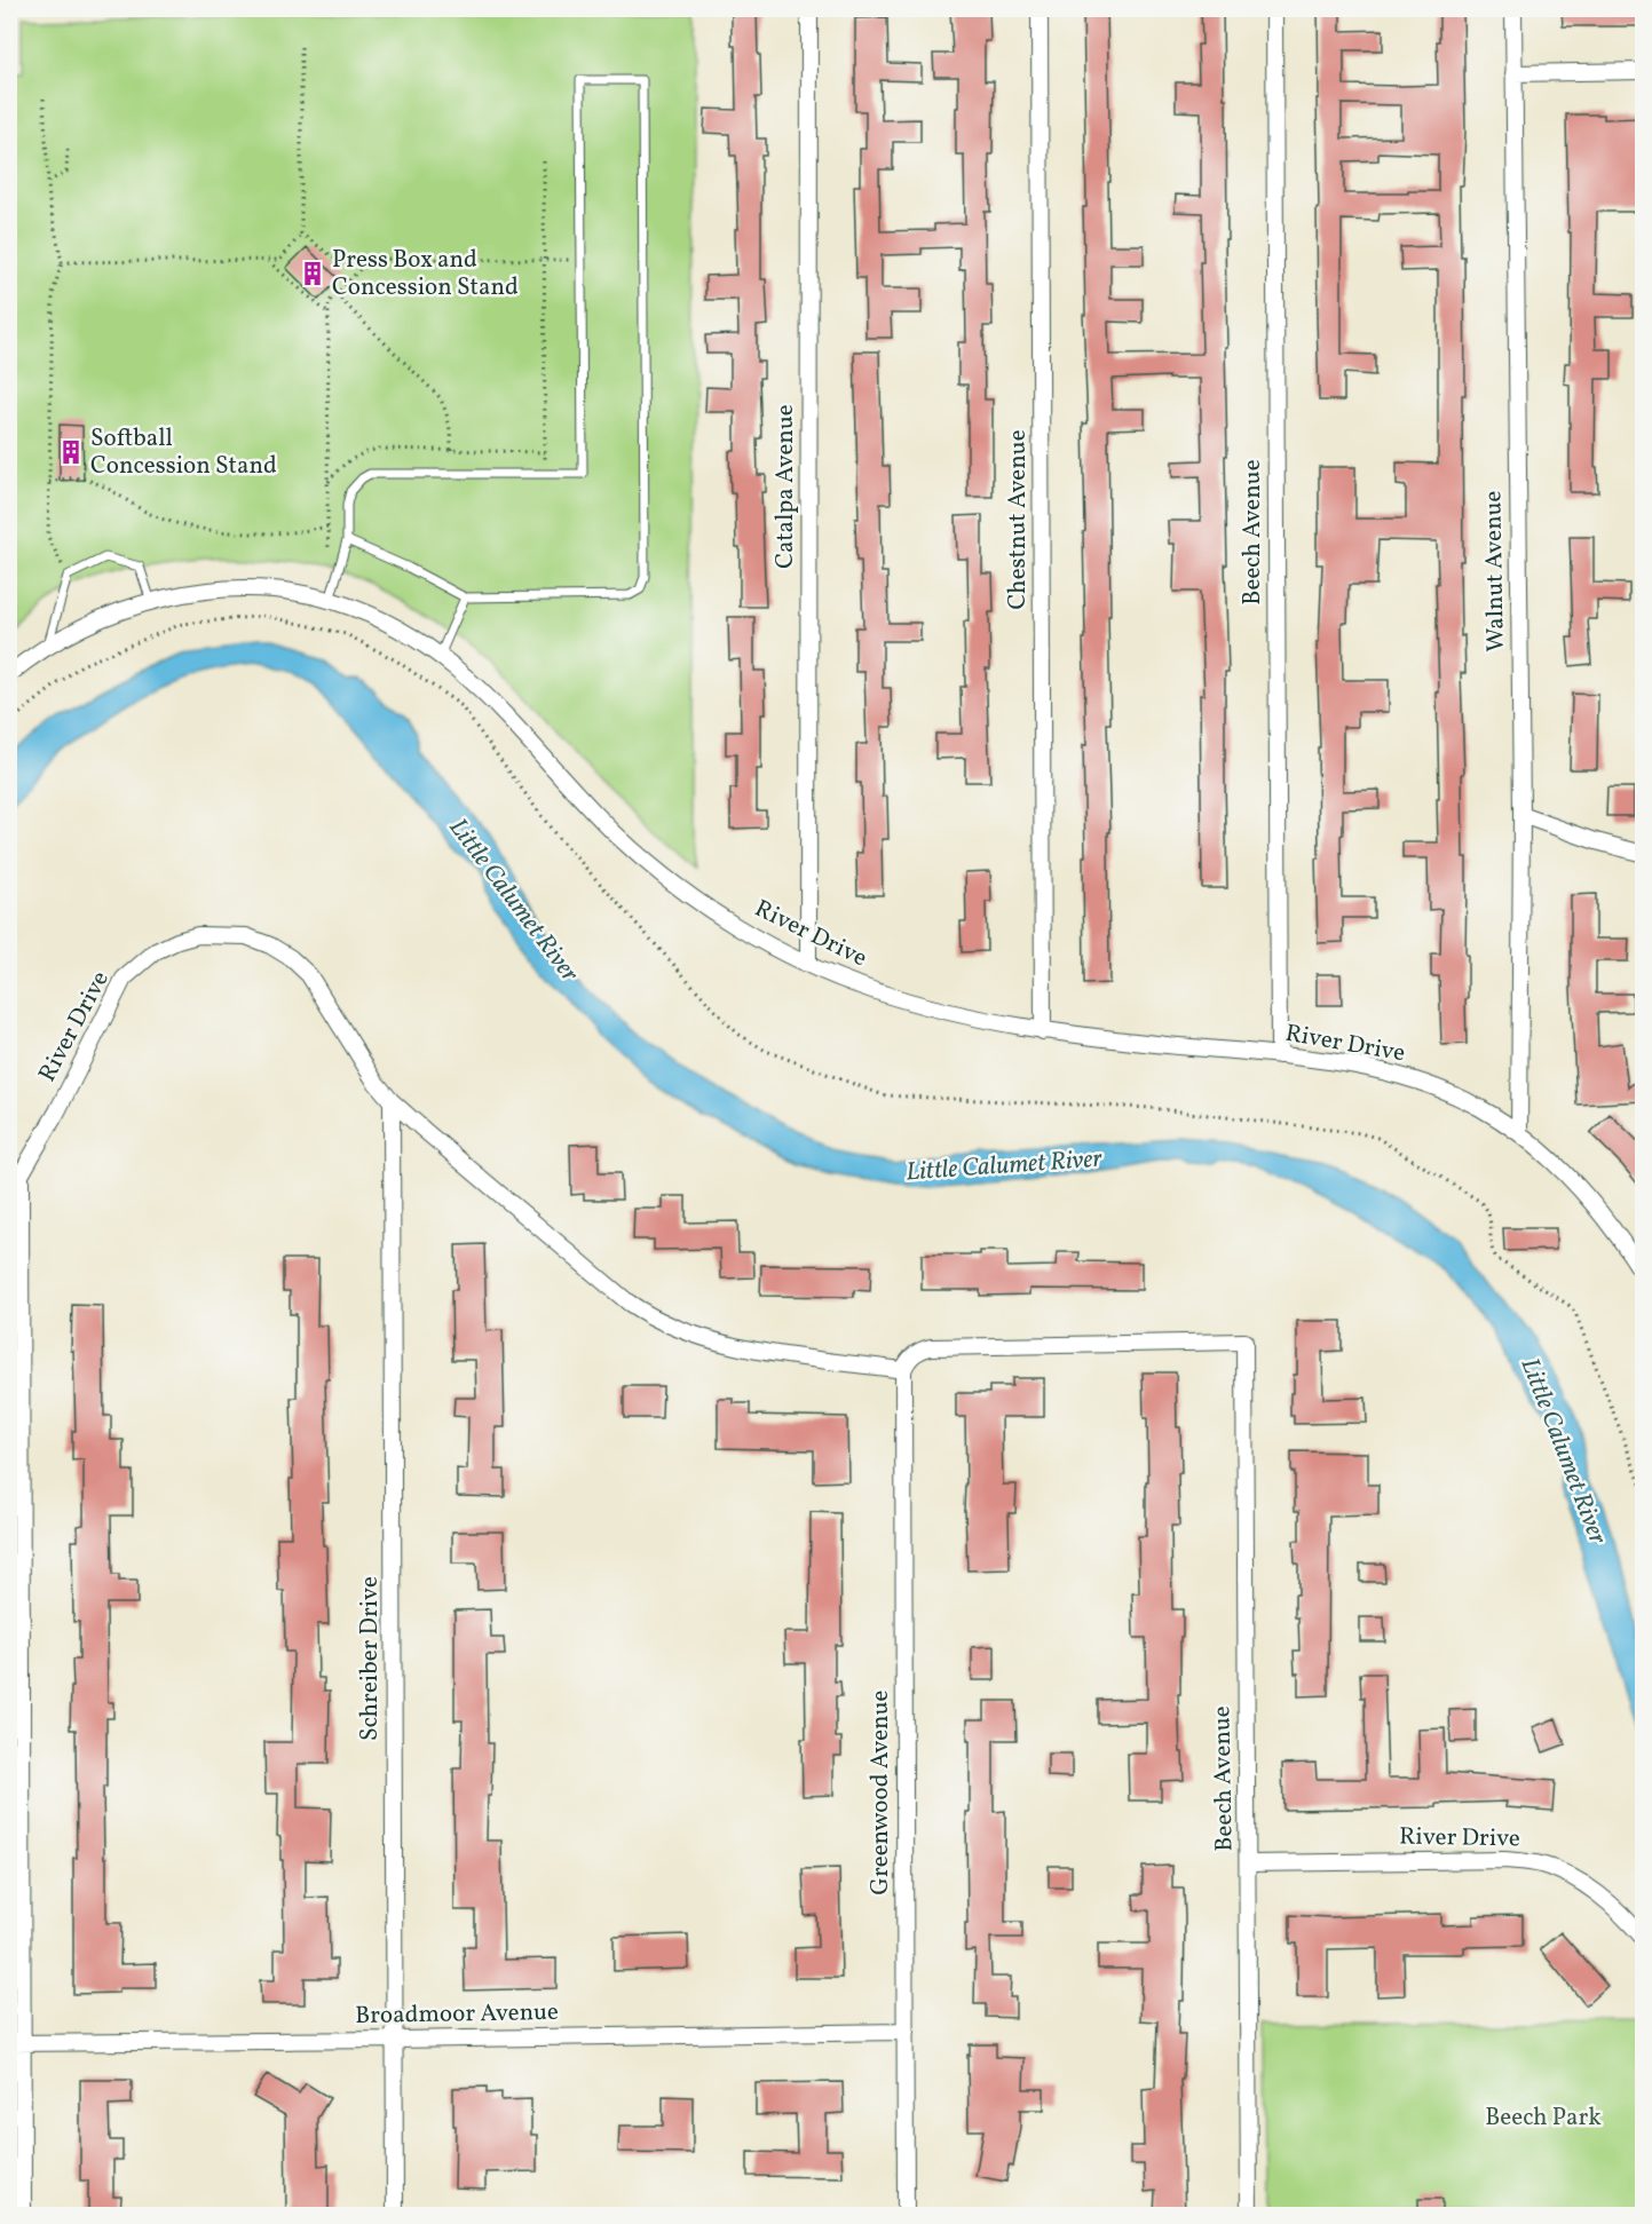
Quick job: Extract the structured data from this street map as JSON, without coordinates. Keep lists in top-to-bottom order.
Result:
{
  "streets": {
    "street": [
      "Catalpa Avenue",
      "Chestnut Avenue",
      "Beech Avenue",
      "Walnut Avenue",
      "River Drive",
      "Schreiber Drive",
      "Greenwood Avenue",
      "Broadmoor Avenue"
    ]
  },
  "crossings": [
    ["Catalpa Avenue", "River Drive"],
    ["Chestnut Avenue", "River Drive"],
    ["Beech Avenue", "River Drive"],
    ["Beech Avenue", "Greenwood Avenue"],
    ["Walnut Avenue", "River Drive"],
    ["River Drive", "Schreiber Drive"],
    ["River Drive", "Greenwood Avenue"],
    ["Schreiber Drive", "Broadmoor Avenue"],
    ["Greenwood Avenue", "Broadmoor Avenue"]
  ],
  "water": ["Little Calumet River"],
  "parks": ["Beech Park"],
  "places": {
    "building": ["Press Box and Concession Stand", "Softball Concession Stand"]
  }
}
